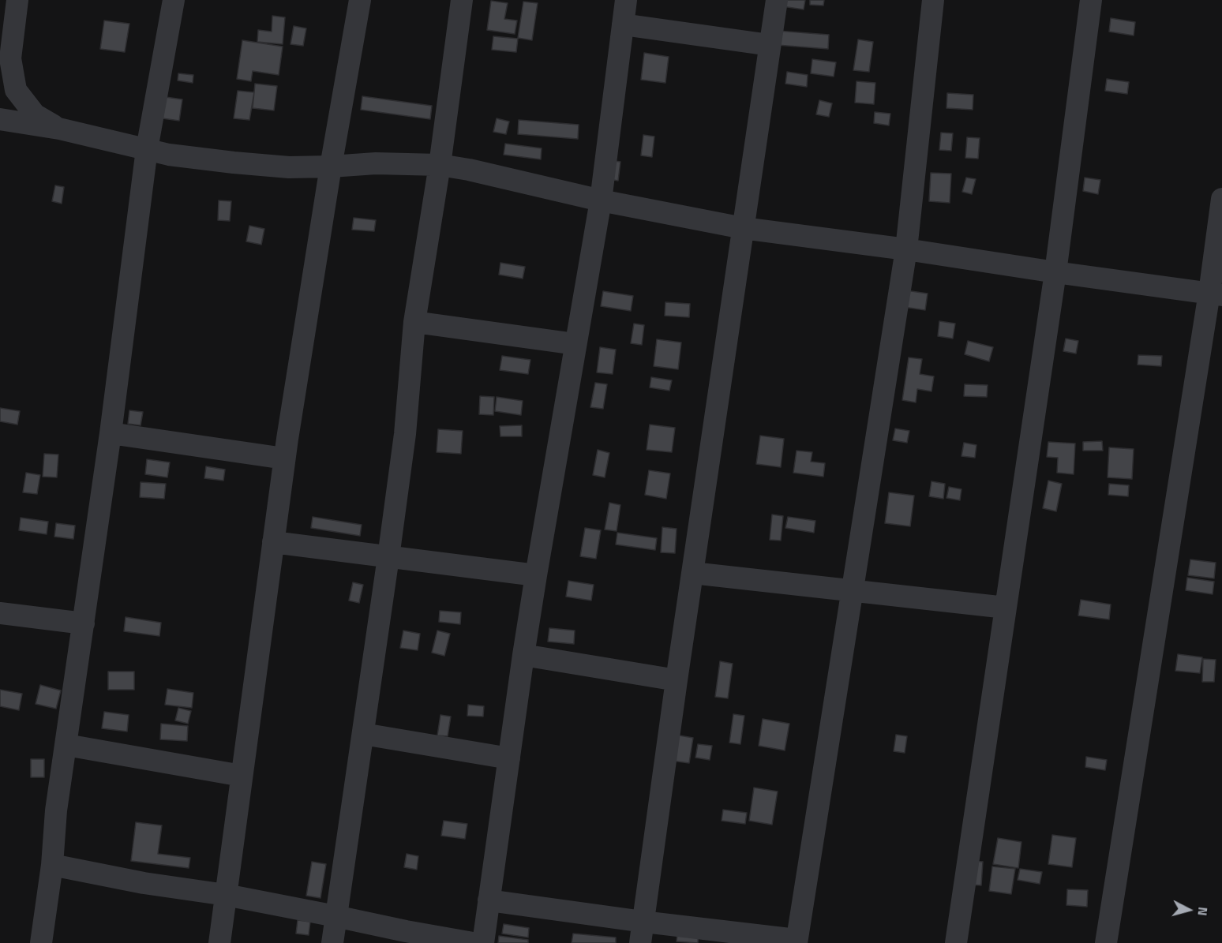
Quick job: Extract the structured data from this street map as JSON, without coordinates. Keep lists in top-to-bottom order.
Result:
{
  "north": "right"
}
